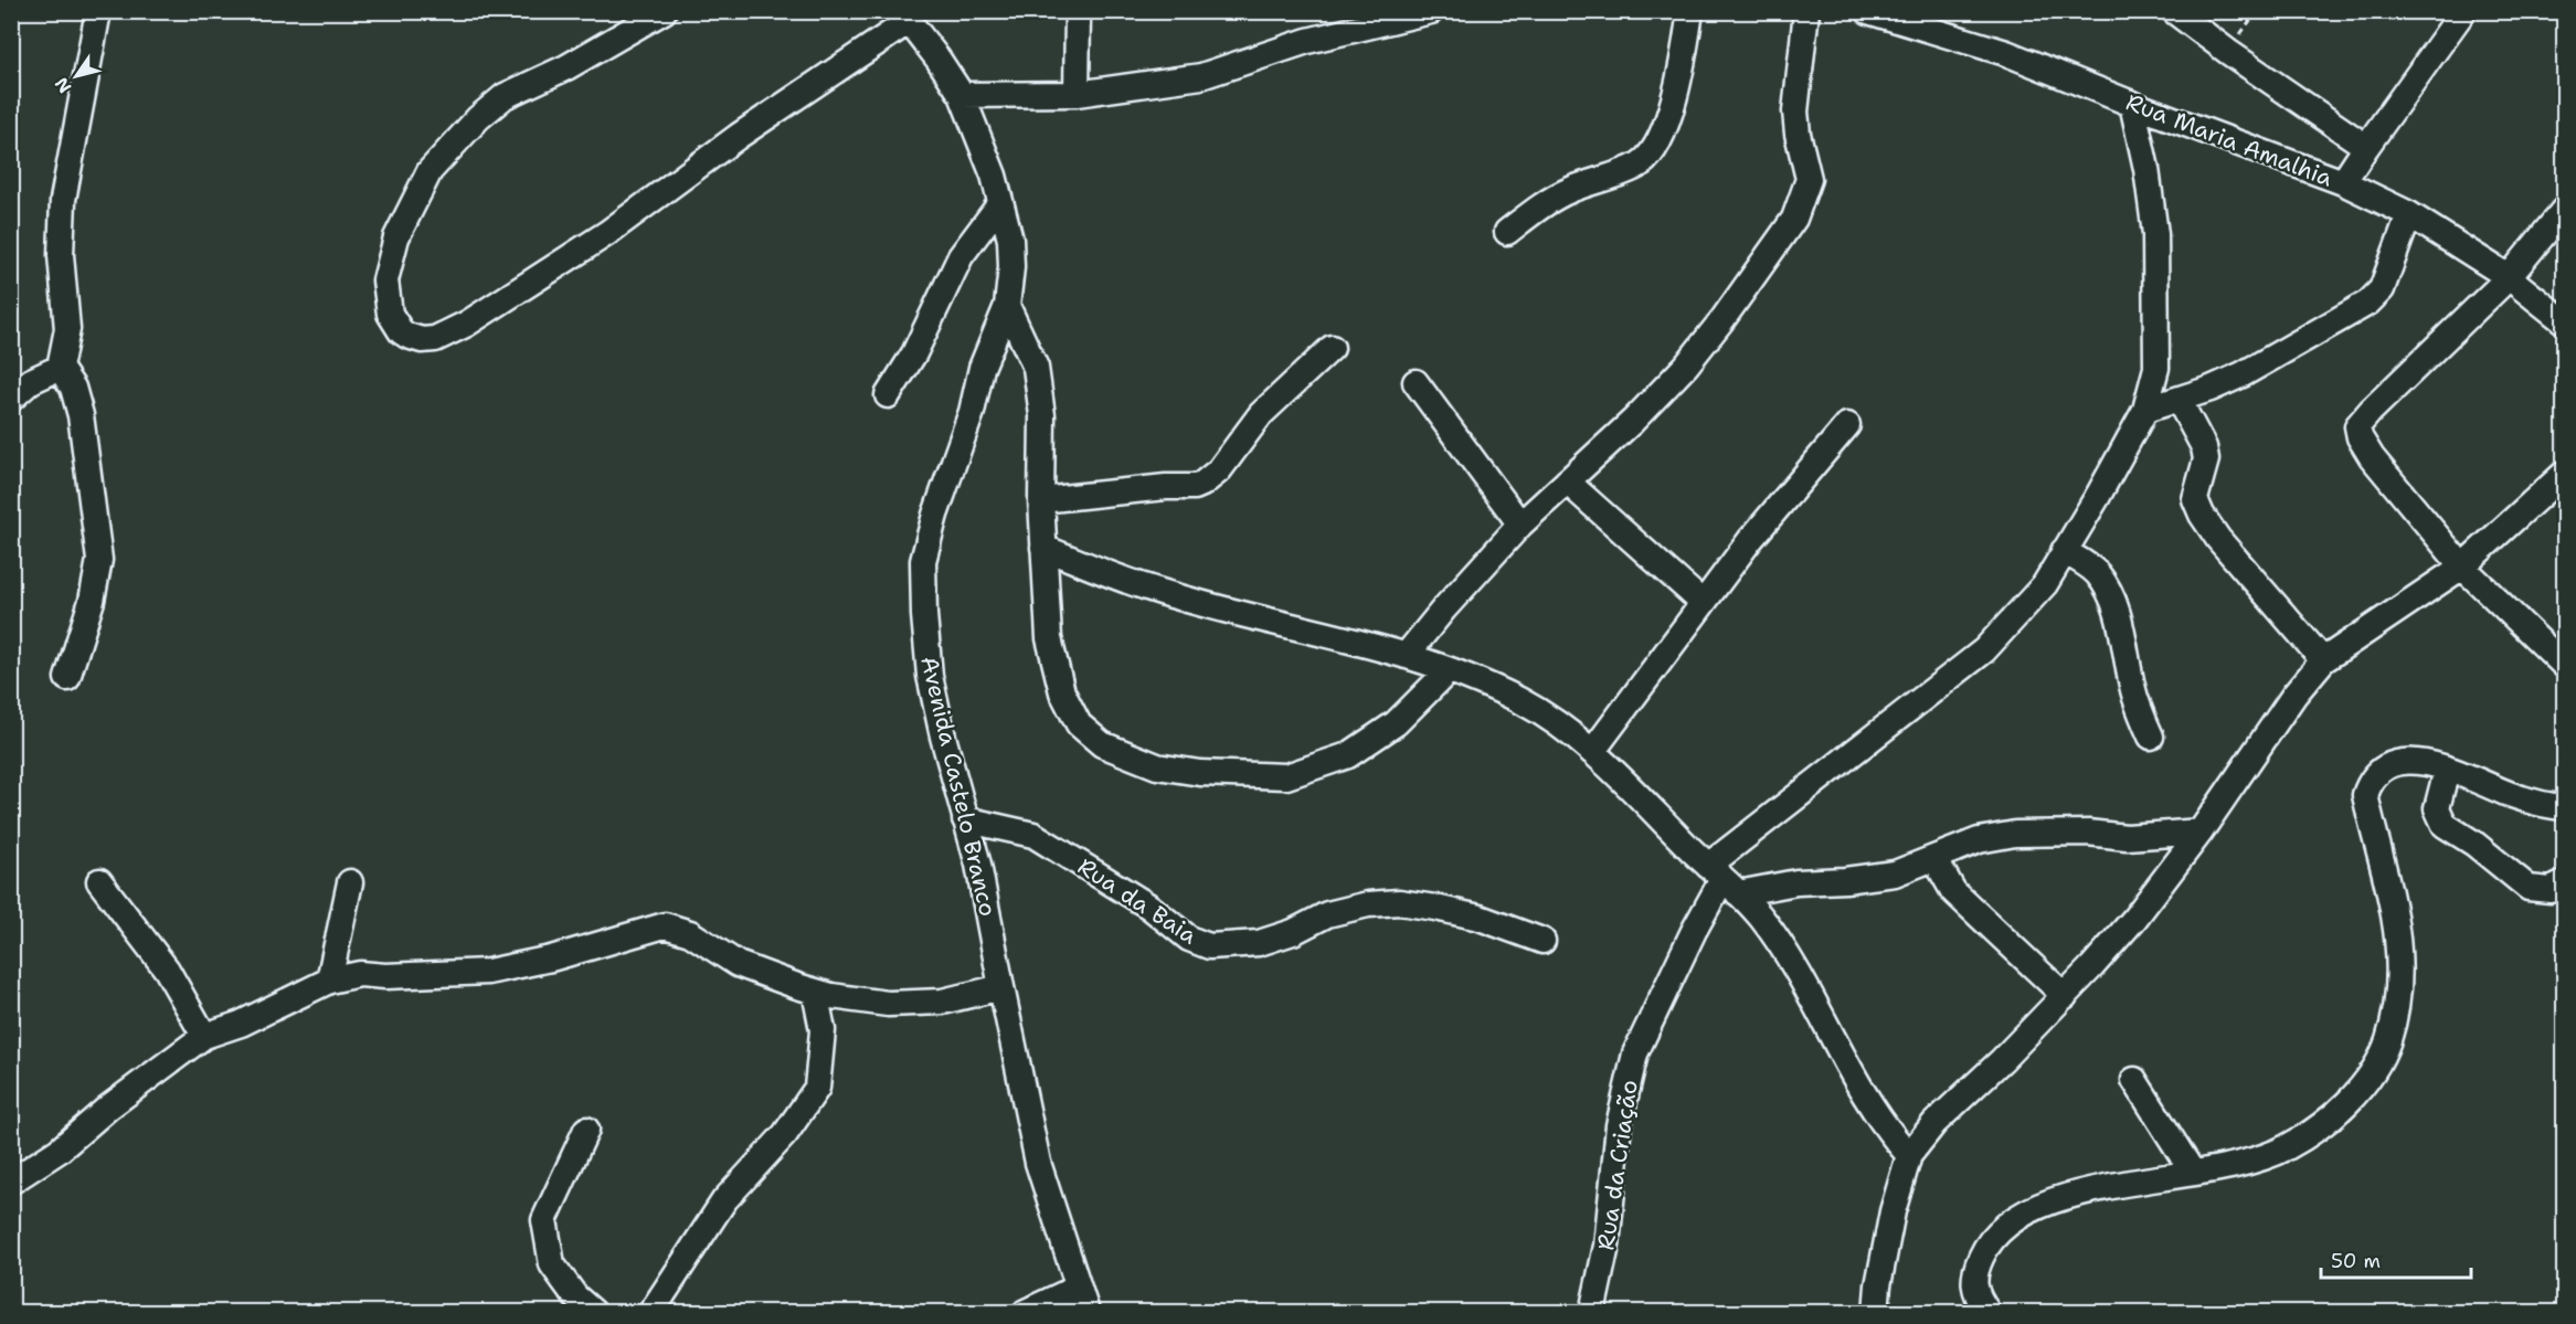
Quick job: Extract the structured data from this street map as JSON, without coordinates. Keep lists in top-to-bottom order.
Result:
{
  "streets": {
    "street": [
      "Rua Maria Amalhia",
      "Avenida Castelo Branco",
      "Rua da Baia",
      "Rua da Criação"
    ]
  },
  "crossings": [
    ["Avenida Castelo Branco", "Rua da Baia"]
  ],
  "scale_bar": "50 m",
  "north": "bottom left"
}
